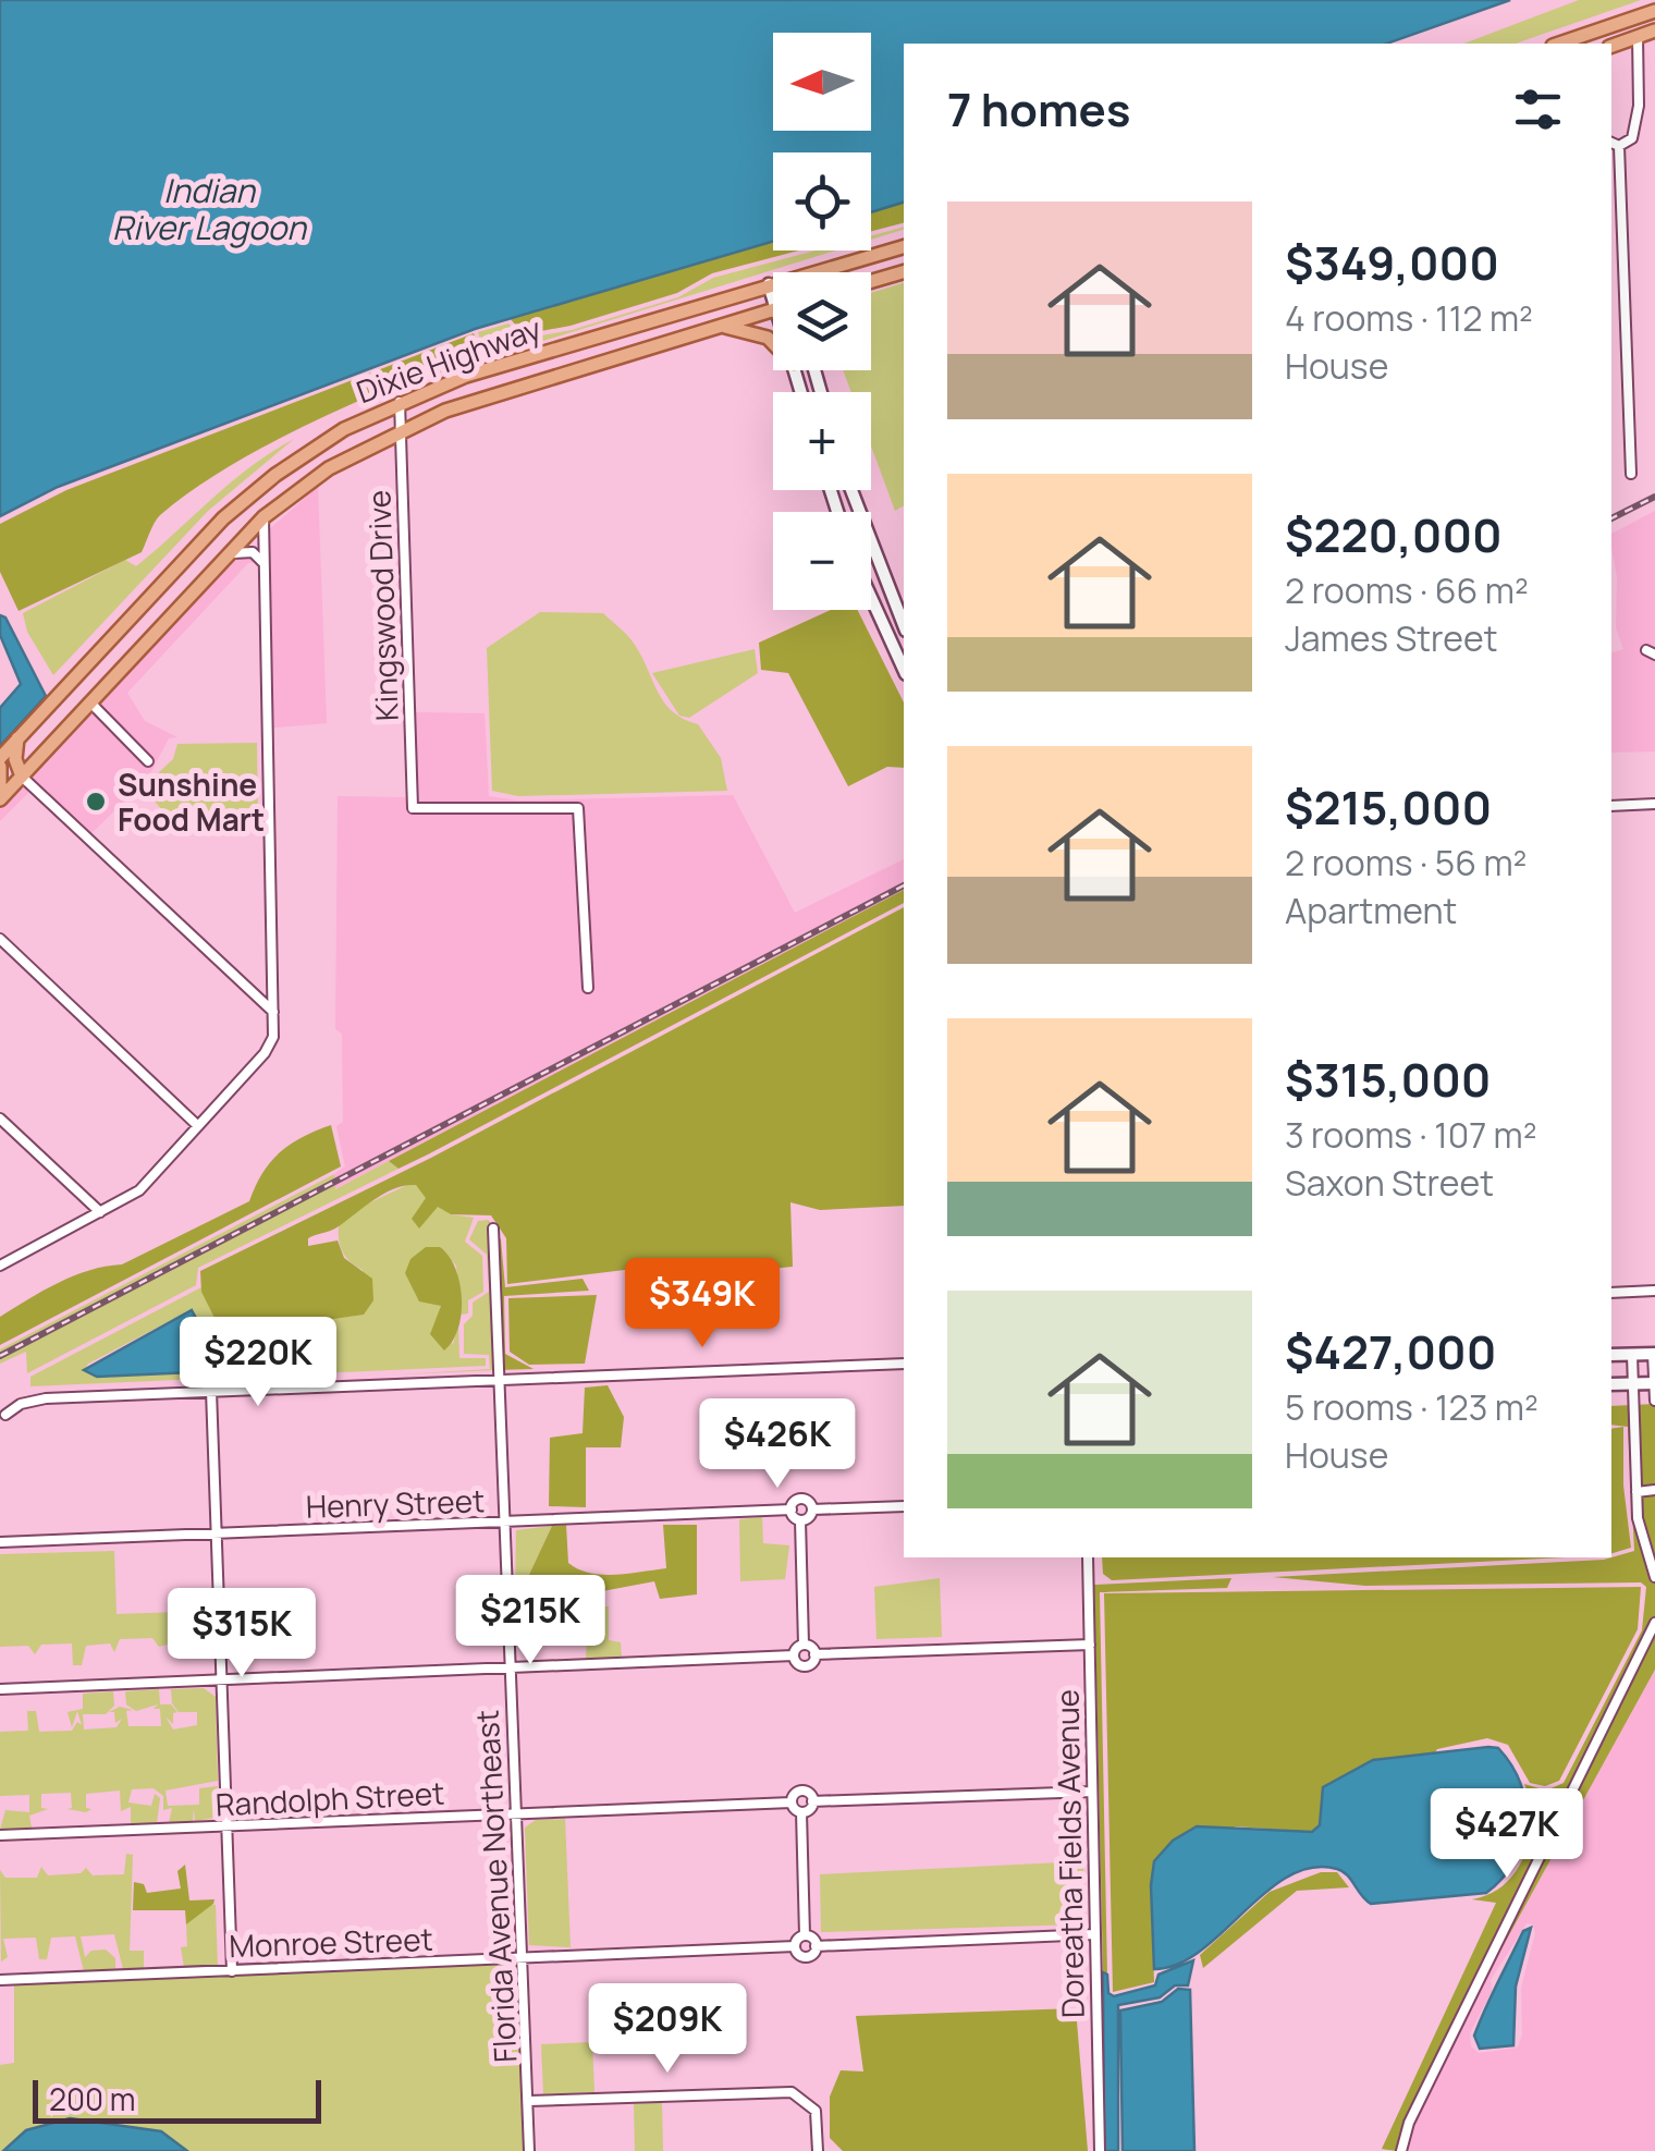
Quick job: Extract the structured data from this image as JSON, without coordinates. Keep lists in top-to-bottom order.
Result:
{
  "streets": {
    "main road": ["Dixie Highway"],
    "street": [
      "Kingswood Drive",
      "Henry Street",
      "Randolph Street",
      "Doreatha Fields Avenue",
      "Florida Avenue Northeast",
      "Monroe Street"
    ]
  },
  "crossings": [
    ["Dixie Highway", "Kingswood Drive"],
    ["Henry Street", "Florida Avenue Northeast"],
    ["Randolph Street", "Florida Avenue Northeast"],
    ["Florida Avenue Northeast", "Monroe Street"]
  ],
  "water": ["Indian River Lagoon"],
  "places": ["Sunshine Food Mart"],
  "scale_bar": "200 m",
  "north": "left",
  "page": {
    "map_buttons": ["+", "−"],
    "heading": "7 homes",
    "list": [
      {
        "name": "$349,000",
        "note": "4 rooms · 112 m² · House"
      },
      {
        "name": "$220,000",
        "note": "2 rooms · 66 m² · James Street"
      },
      {
        "name": "$215,000",
        "note": "2 rooms · 56 m² · Apartment"
      },
      {
        "name": "$315,000",
        "note": "3 rooms · 107 m² · Saxon Street"
      },
      {
        "name": "$427,000",
        "note": "5 rooms · 123 m² · House"
      }
    ],
    "price": [
      "$349K",
      "$220K",
      "$426K",
      "$215K",
      "$315K",
      "$427K",
      "$209K"
    ],
    "scale": "200 m"
  }
}
